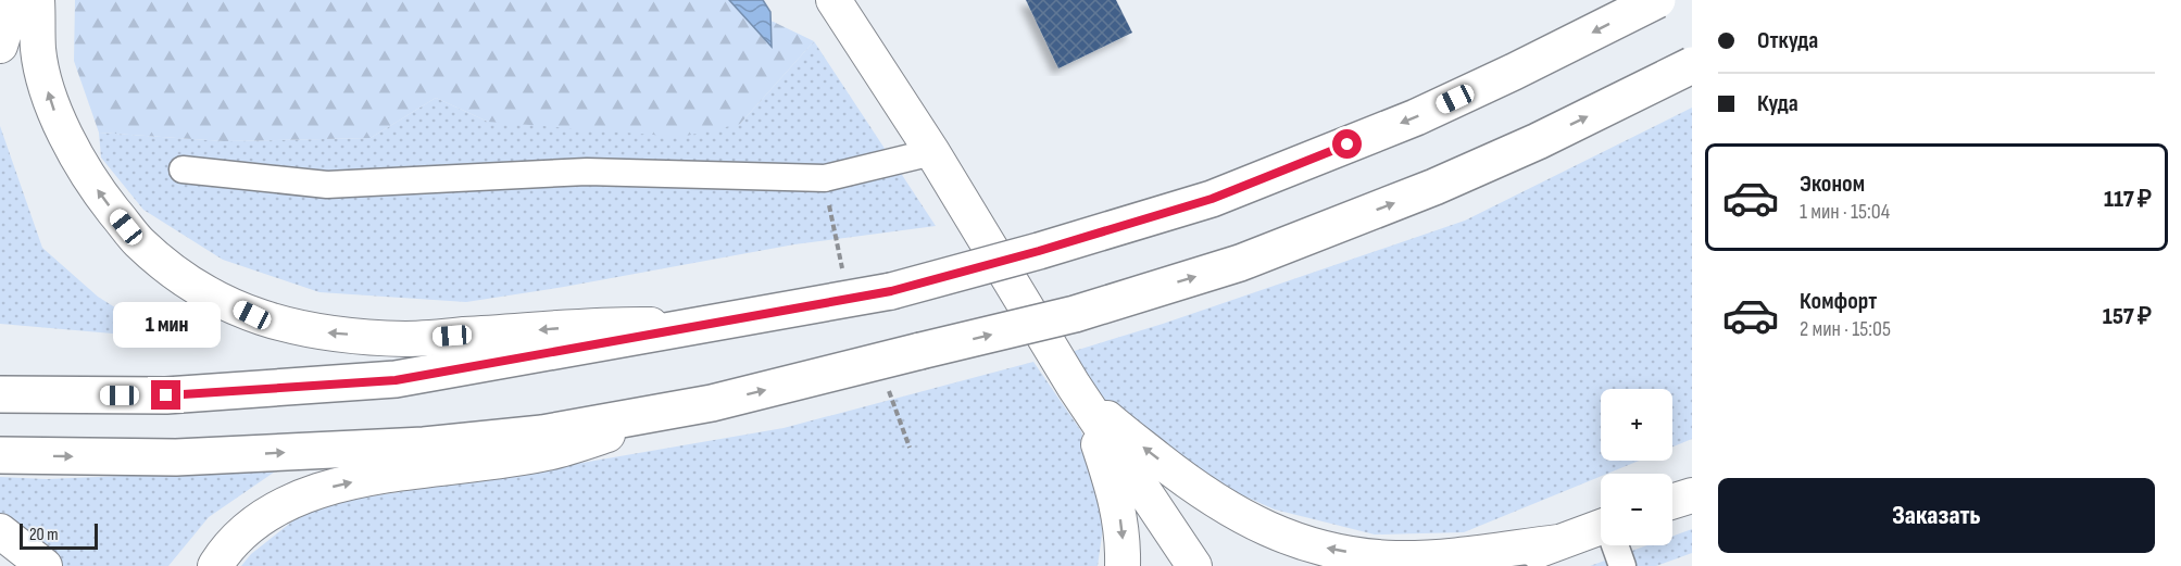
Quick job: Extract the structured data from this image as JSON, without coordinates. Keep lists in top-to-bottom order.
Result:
{
  "scale_bar": "20 m",
  "page": {
    "banner": ["Откуда", "Куда"],
    "list": [
      {
        "name": "Эконом",
        "note": "1 мин · 15:04",
        "value": "117 ₽"
      },
      {
        "name": "Комфорт",
        "note": "2 мин · 15:05",
        "value": "157 ₽"
      }
    ],
    "bubble": "1 мин",
    "map_buttons": ["+", "−"],
    "buttons": "Заказать",
    "scale": "20 m"
  }
}
